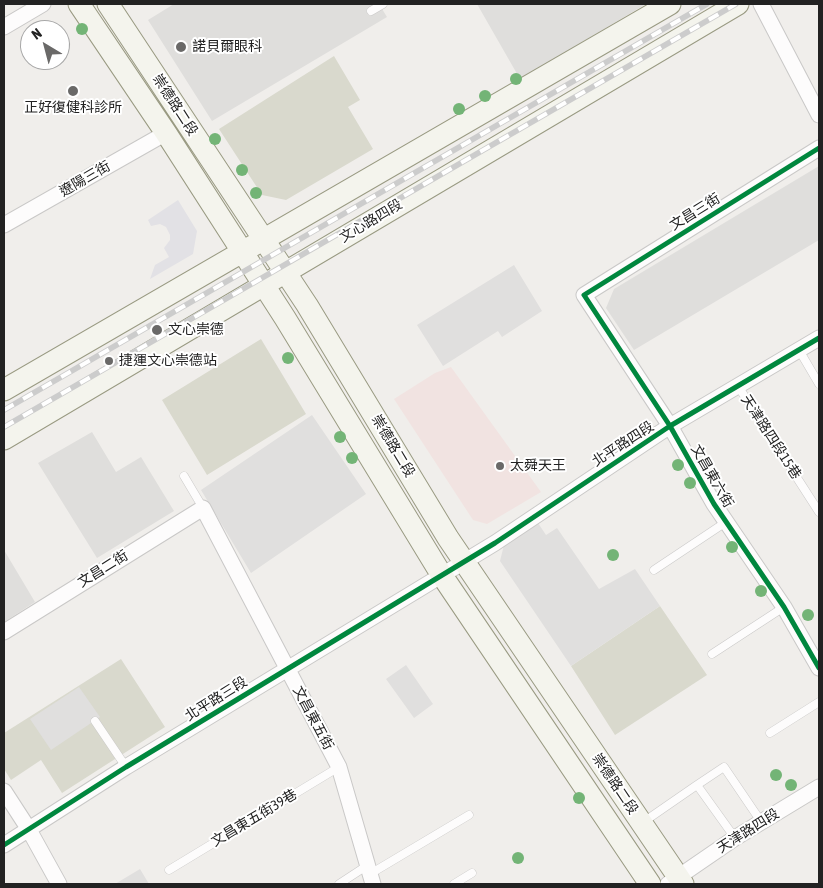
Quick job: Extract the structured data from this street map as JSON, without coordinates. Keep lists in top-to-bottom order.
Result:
{
  "streets": {
    "main road": ["崇德路二段", "文心路四段"],
    "street": [
      "遼陽三街",
      "文昌三街",
      "北平路四段",
      "文昌東六街",
      "文昌二街",
      "北平路三段",
      "文昌東五街",
      "天津路四段"
    ],
    "lane": ["天津路四段15巷", "文昌東五街39巷"]
  },
  "crossings": [
    ["崇德路二段", "遼陽三街"],
    ["崇德路二段", "文心路四段"],
    ["崇德路二段", "北平路四段"],
    ["崇德路二段", "北平路三段"],
    ["崇德路二段", "天津路四段"],
    ["文昌三街", "文昌東六街"],
    ["天津路四段15巷", "北平路四段"],
    ["北平路四段", "文昌東六街"],
    ["北平路四段", "北平路三段"],
    ["文昌二街", "文昌東五街"],
    ["北平路三段", "文昌東五街"],
    ["文昌東五街", "文昌東五街39巷"]
  ],
  "places": [
    "諾貝爾眼科",
    "正好復健科診所",
    "文心崇德",
    "捷運文心崇德站",
    "太舜天王"
  ],
  "north": "top left"
}
